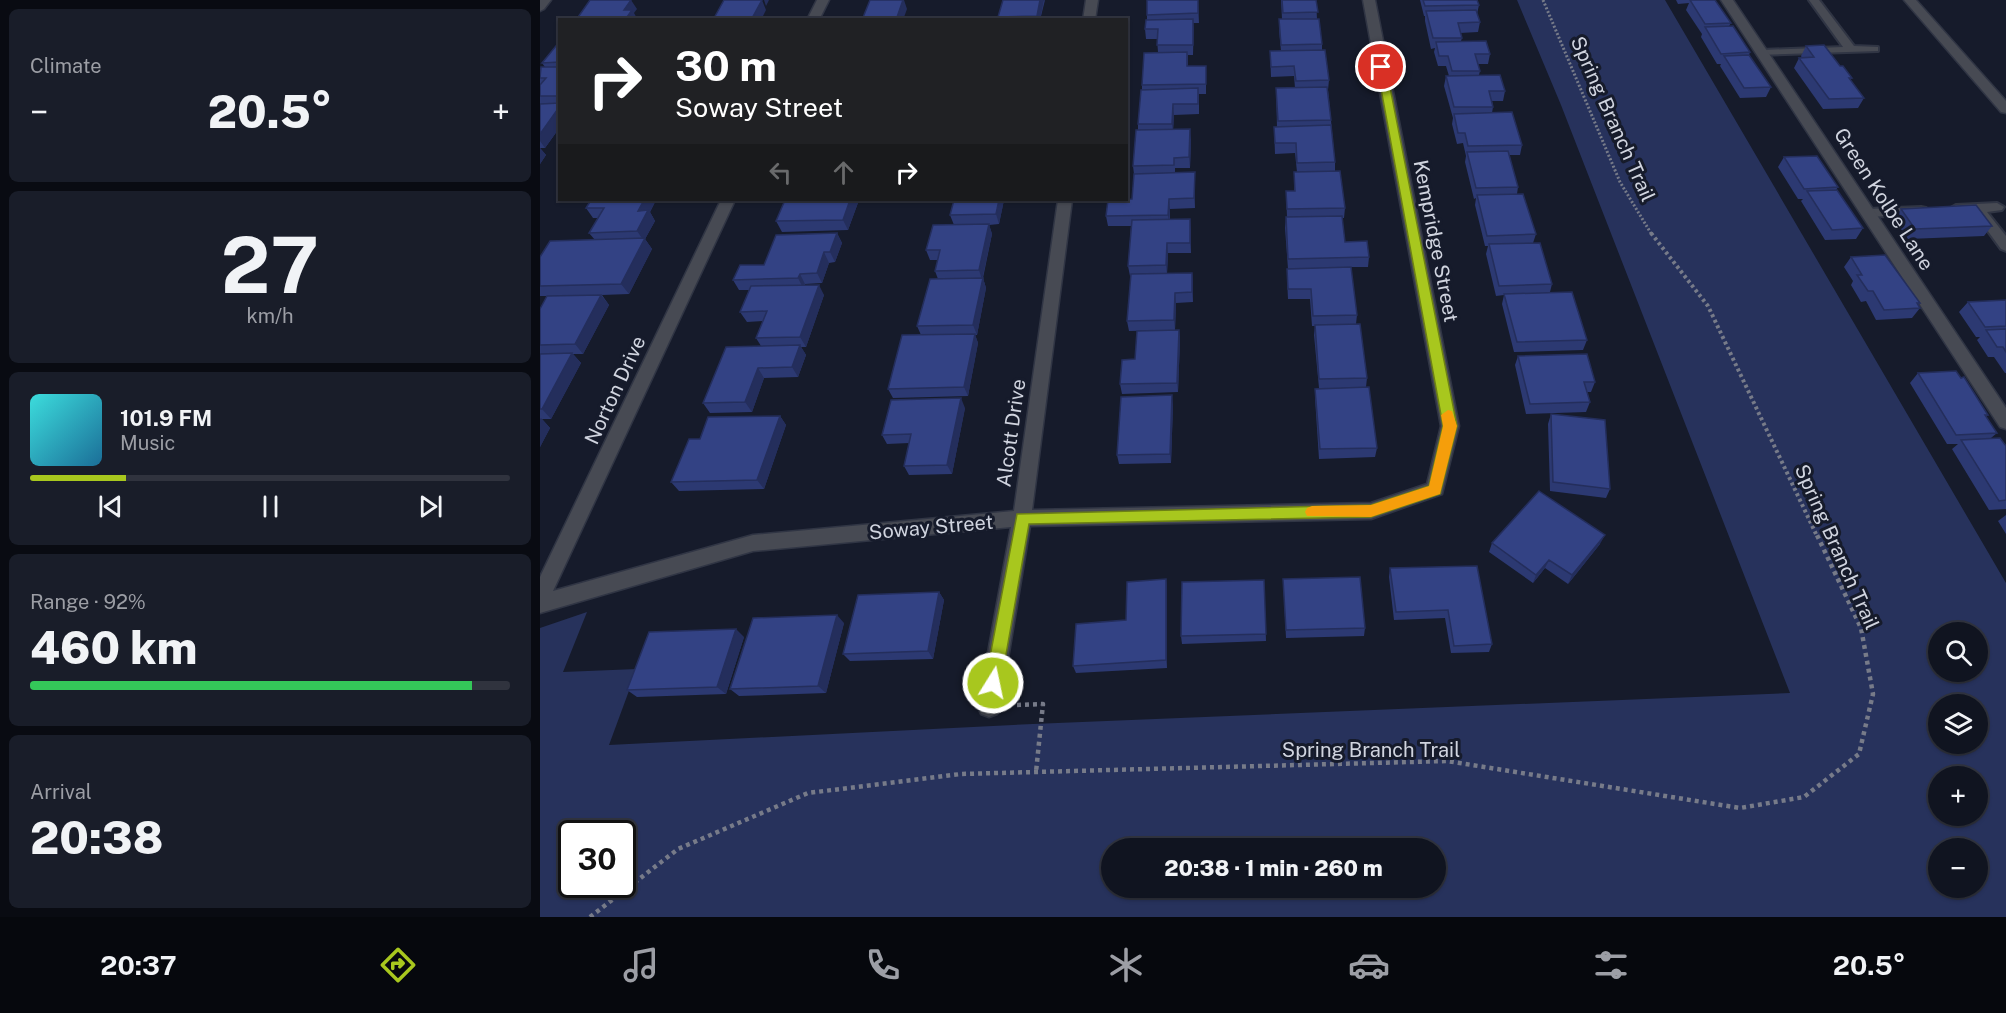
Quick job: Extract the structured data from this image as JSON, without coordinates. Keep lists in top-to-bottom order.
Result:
{
  "streets": {
    "street": [
      "Green Kolbe Lane",
      "Kempridge Street",
      "Norton Drive",
      "Alcott Drive",
      "Soway Street"
    ],
    "path": ["Spring Branch Trail"]
  },
  "crossings": [
    ["Kempridge Street", "Soway Street"],
    ["Alcott Drive", "Soway Street"]
  ],
  "page": {
    "tile": [
      "Climate",
      ["27", "km/h"],
      ["Range · 92%", "460 km"],
      ["Arrival", "20:38"]
    ],
    "turn": ["30 m", "Soway Street"],
    "heat": ["−", "20.5°", "+"],
    "song": ["101.9 FM", "Music"],
    "map_buttons": ["+", "−"],
    "limit": "30",
    "trip": "20:38 · 1 min · 260 m",
    "tabs": ["20:37", "20.5°"]
  }
}
